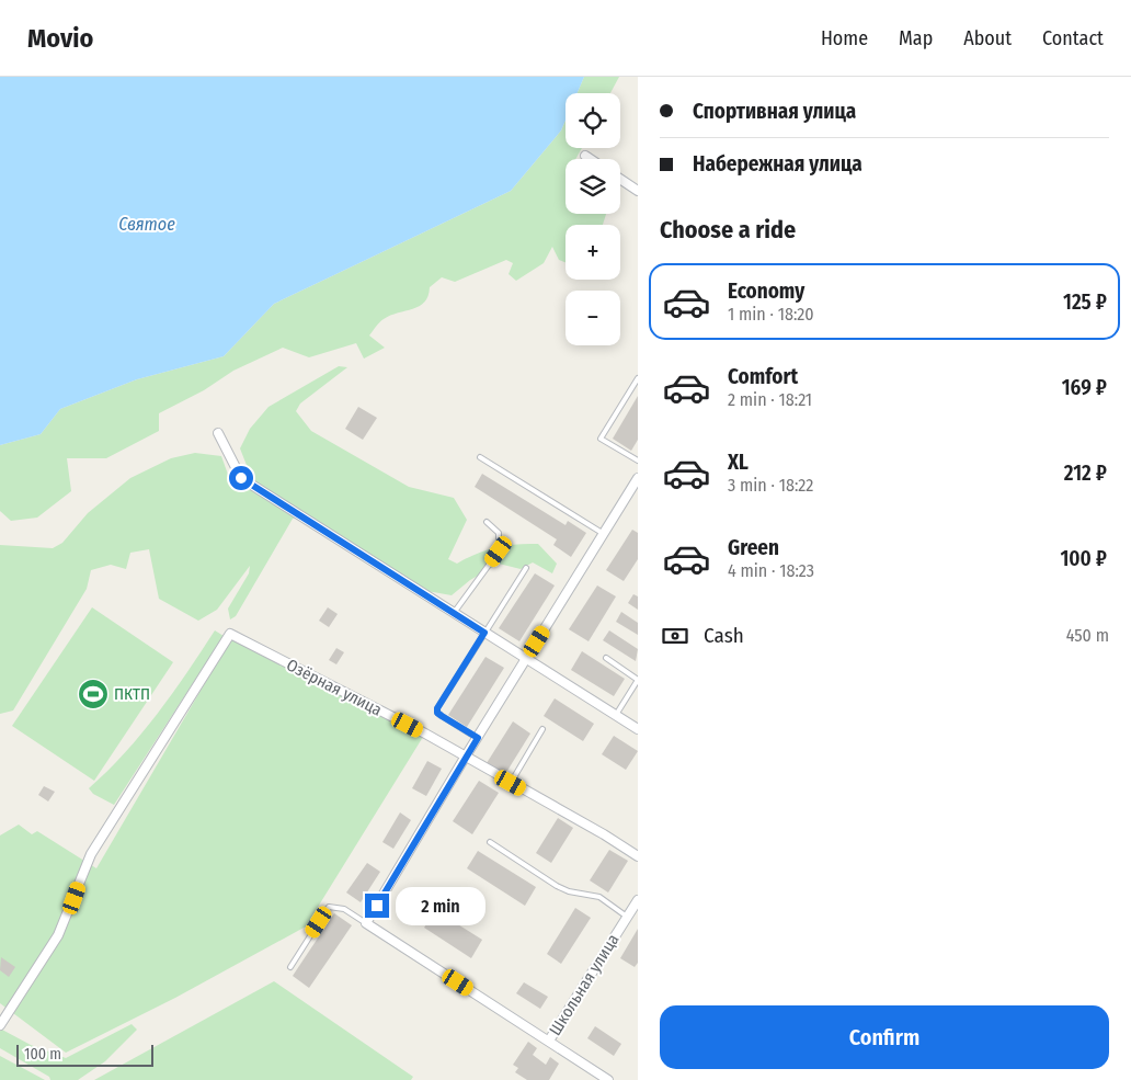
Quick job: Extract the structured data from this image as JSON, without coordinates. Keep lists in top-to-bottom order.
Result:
{
  "streets": {
    "street": ["Озёрная улица", "Школьная улица"]
  },
  "water": ["Святое"],
  "places": {
    "sports": ["ПКТП"]
  },
  "scale_bar": "100 m",
  "page": {
    "header": "Movio",
    "nav": [
      "Home",
      "Map",
      "About",
      "Contact"
    ],
    "banner": ["Спортивная улица", "Набережная улица"],
    "map_buttons": ["+", "−"],
    "heading": "Choose a ride",
    "list": [
      {
        "name": "Economy",
        "note": "1 min · 18:20",
        "value": "125 ₽"
      },
      {
        "name": "Comfort",
        "note": "2 min · 18:21",
        "value": "169 ₽"
      },
      {
        "name": "XL",
        "note": "3 min · 18:22",
        "value": "212 ₽"
      },
      {
        "name": "Green",
        "note": "4 min · 18:23",
        "value": "100 ₽"
      }
    ],
    "pay": ["Cash", "450 m"],
    "bubble": "2 min",
    "buttons": "Confirm",
    "scale": "100 m"
  }
}
